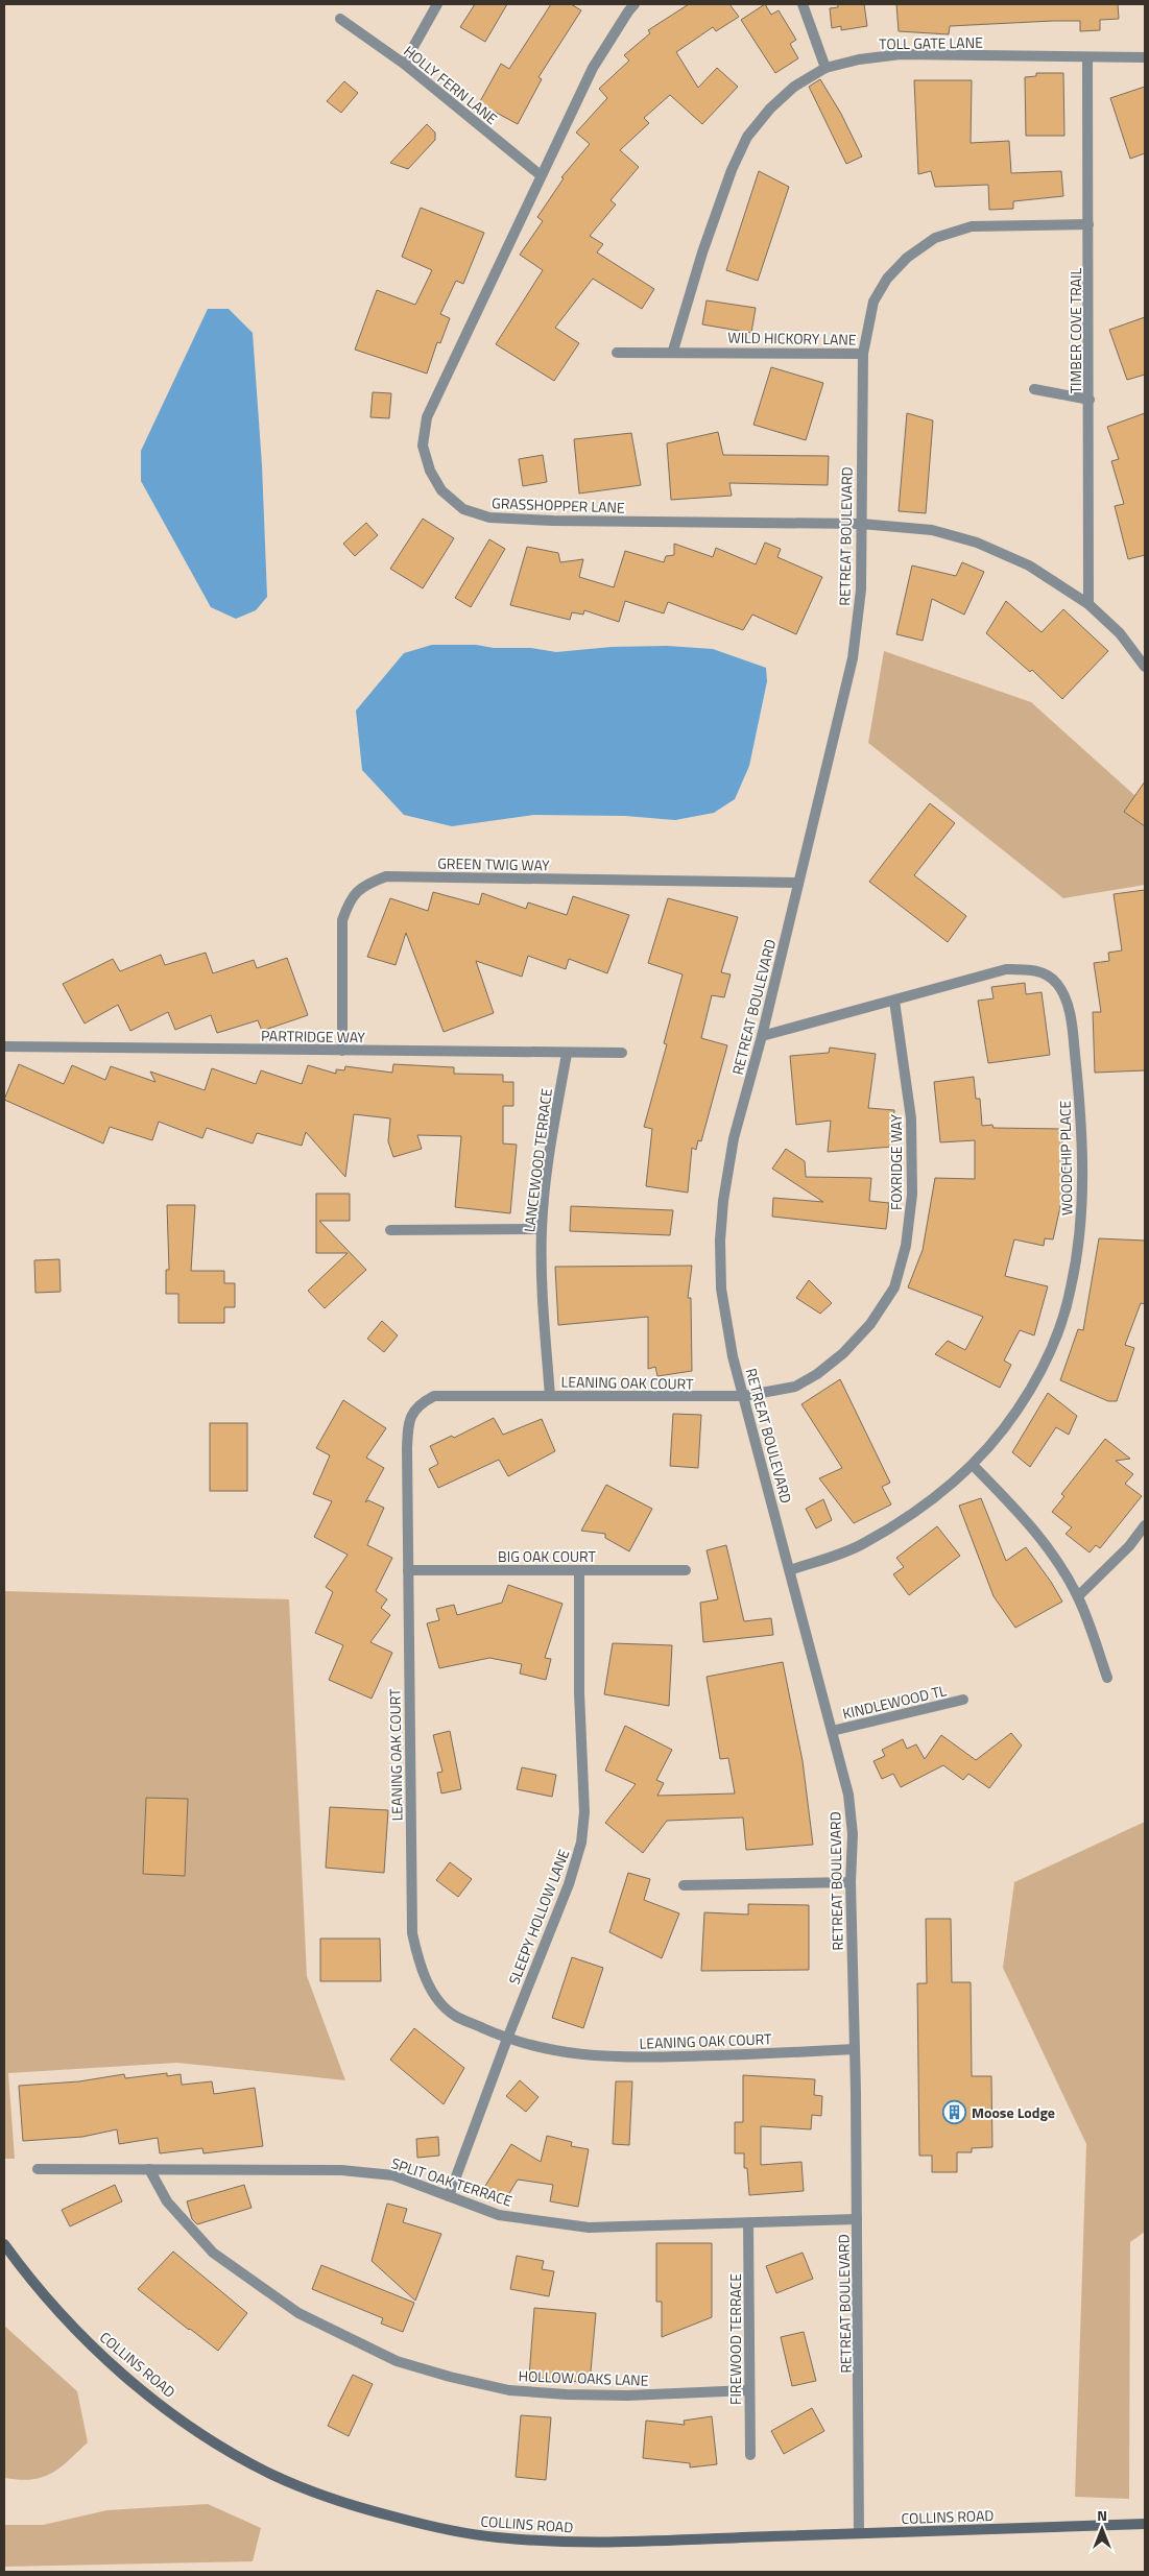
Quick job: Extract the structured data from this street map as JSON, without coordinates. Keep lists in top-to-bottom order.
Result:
{
  "streets": {
    "street": [
      "TOLL GATE LANE",
      "HOLLY FERN LANE",
      "TIMBER COVE TRAIL",
      "WILD HICKORY LANE",
      "GRASSHOPPER LANE",
      "RETREAT BOULEVARD",
      "GREEN TWIG WAY",
      "PARTRIDGE WAY",
      "WOODCHIP PLACE",
      "LANCEWOOD TERRACE",
      "FOXRIDGE WAY",
      "LEANING OAK COURT",
      "BIG OAK COURT",
      "KINDLEWOOD TL",
      "SLEEPY HOLLOW LANE",
      "SPLIT OAK TERRACE",
      "FIREWOOD TERRACE",
      "COLLINS ROAD",
      "HOLLOW OAKS LANE"
    ]
  },
  "crossings": [
    ["TOLL GATE LANE", "TIMBER COVE TRAIL"],
    ["TOLL GATE LANE", "WILD HICKORY LANE"],
    ["HOLLY FERN LANE", "GRASSHOPPER LANE"],
    ["TIMBER COVE TRAIL", "WILD HICKORY LANE"],
    ["TIMBER COVE TRAIL", "GRASSHOPPER LANE"],
    ["WILD HICKORY LANE", "RETREAT BOULEVARD"],
    ["GRASSHOPPER LANE", "RETREAT BOULEVARD"],
    ["RETREAT BOULEVARD", "GREEN TWIG WAY"],
    ["RETREAT BOULEVARD", "WOODCHIP PLACE"],
    ["RETREAT BOULEVARD", "FOXRIDGE WAY"],
    ["RETREAT BOULEVARD", "LEANING OAK COURT"],
    ["RETREAT BOULEVARD", "KINDLEWOOD TL"],
    ["RETREAT BOULEVARD", "SPLIT OAK TERRACE"],
    ["RETREAT BOULEVARD", "COLLINS ROAD"],
    ["GREEN TWIG WAY", "PARTRIDGE WAY"],
    ["PARTRIDGE WAY", "LANCEWOOD TERRACE"],
    ["WOODCHIP PLACE", "FOXRIDGE WAY"],
    ["LANCEWOOD TERRACE", "LEANING OAK COURT"],
    ["FOXRIDGE WAY", "LEANING OAK COURT"],
    ["LEANING OAK COURT", "BIG OAK COURT"],
    ["LEANING OAK COURT", "SLEEPY HOLLOW LANE"],
    ["BIG OAK COURT", "SLEEPY HOLLOW LANE"],
    ["SLEEPY HOLLOW LANE", "SPLIT OAK TERRACE"],
    ["SPLIT OAK TERRACE", "FIREWOOD TERRACE"],
    ["SPLIT OAK TERRACE", "HOLLOW OAKS LANE"],
    ["FIREWOOD TERRACE", "HOLLOW OAKS LANE"]
  ],
  "places": {
    "building": ["Moose Lodge"]
  },
  "north": "top"
}
